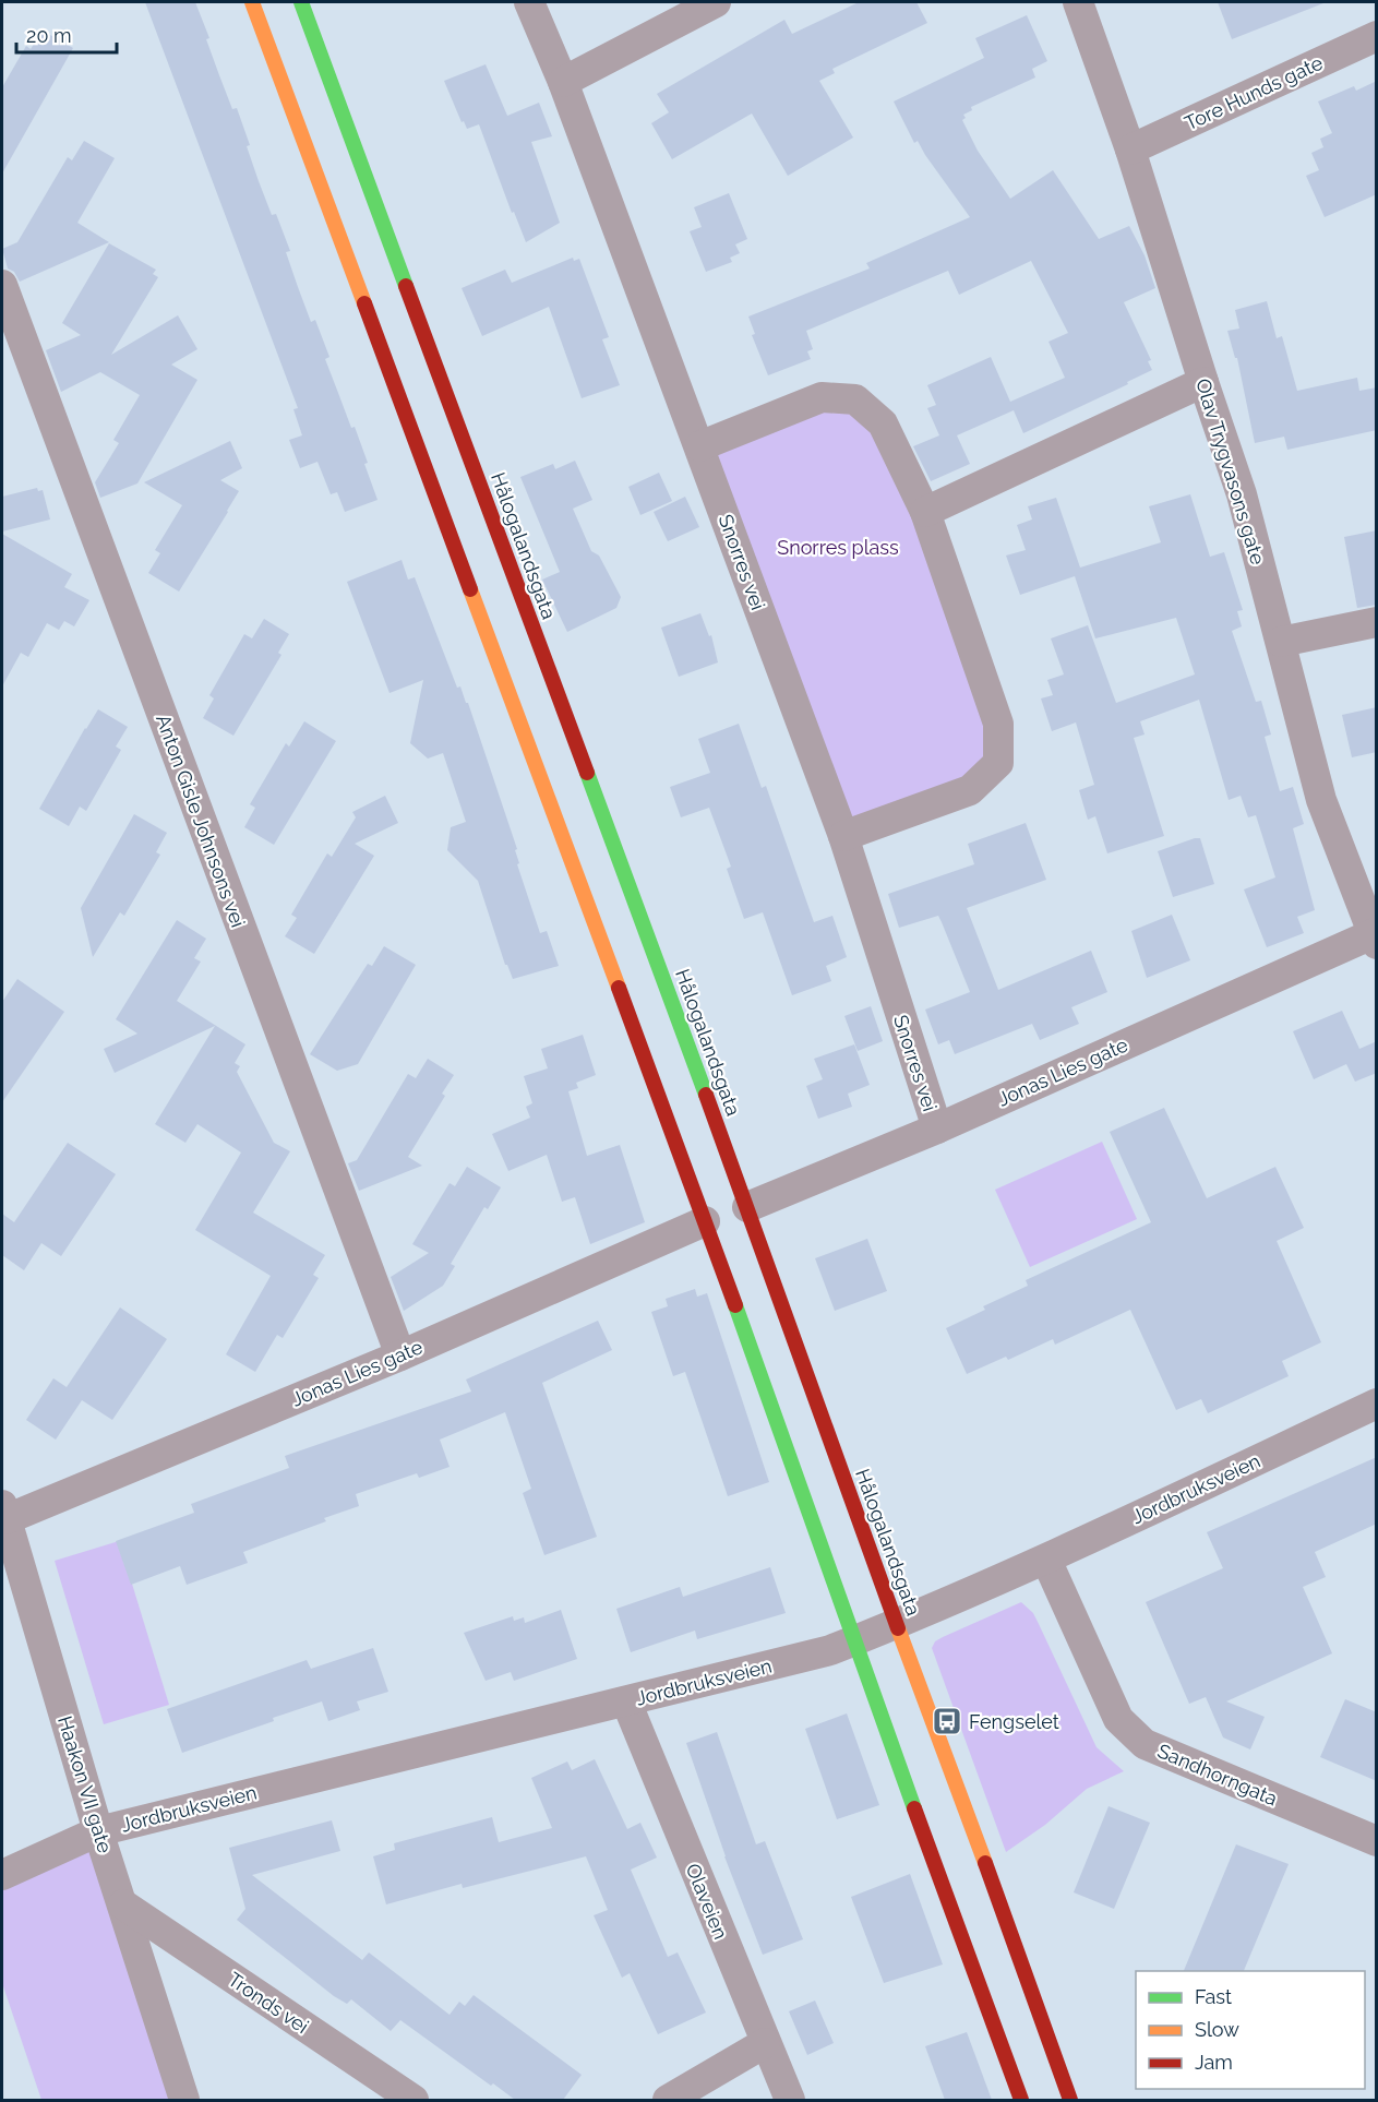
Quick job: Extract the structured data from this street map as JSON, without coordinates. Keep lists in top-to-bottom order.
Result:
{
  "streets": {
    "street": [
      "Tore Hunds gate",
      "Olav Trygvasons gate",
      "Hålogalandsgata",
      "Snorres vei",
      "Anton Gisle Johnsons vei",
      "Jonas Lies gate",
      "Jordbruksveien",
      "Sandhorngata",
      "Haakon VII gate",
      "Olaveien",
      "Tronds vei"
    ]
  },
  "crossings": [
    ["Tore Hunds gate", "Olav Trygvasons gate"],
    ["Olav Trygvasons gate", "Jonas Lies gate"],
    ["Hålogalandsgata", "Jonas Lies gate"],
    ["Hålogalandsgata", "Jordbruksveien"],
    ["Snorres vei", "Jonas Lies gate"],
    ["Anton Gisle Johnsons vei", "Jonas Lies gate"],
    ["Jonas Lies gate", "Haakon VII gate"],
    ["Jordbruksveien", "Sandhorngata"],
    ["Jordbruksveien", "Haakon VII gate"],
    ["Jordbruksveien", "Olaveien"],
    ["Haakon VII gate", "Tronds vei"]
  ],
  "parks": ["Snorres plass"],
  "places": {
    "bus stop": ["Fengselet"]
  },
  "legend": ["Fast", "Slow", "Jam"],
  "scale_bar": "20 m"
}
